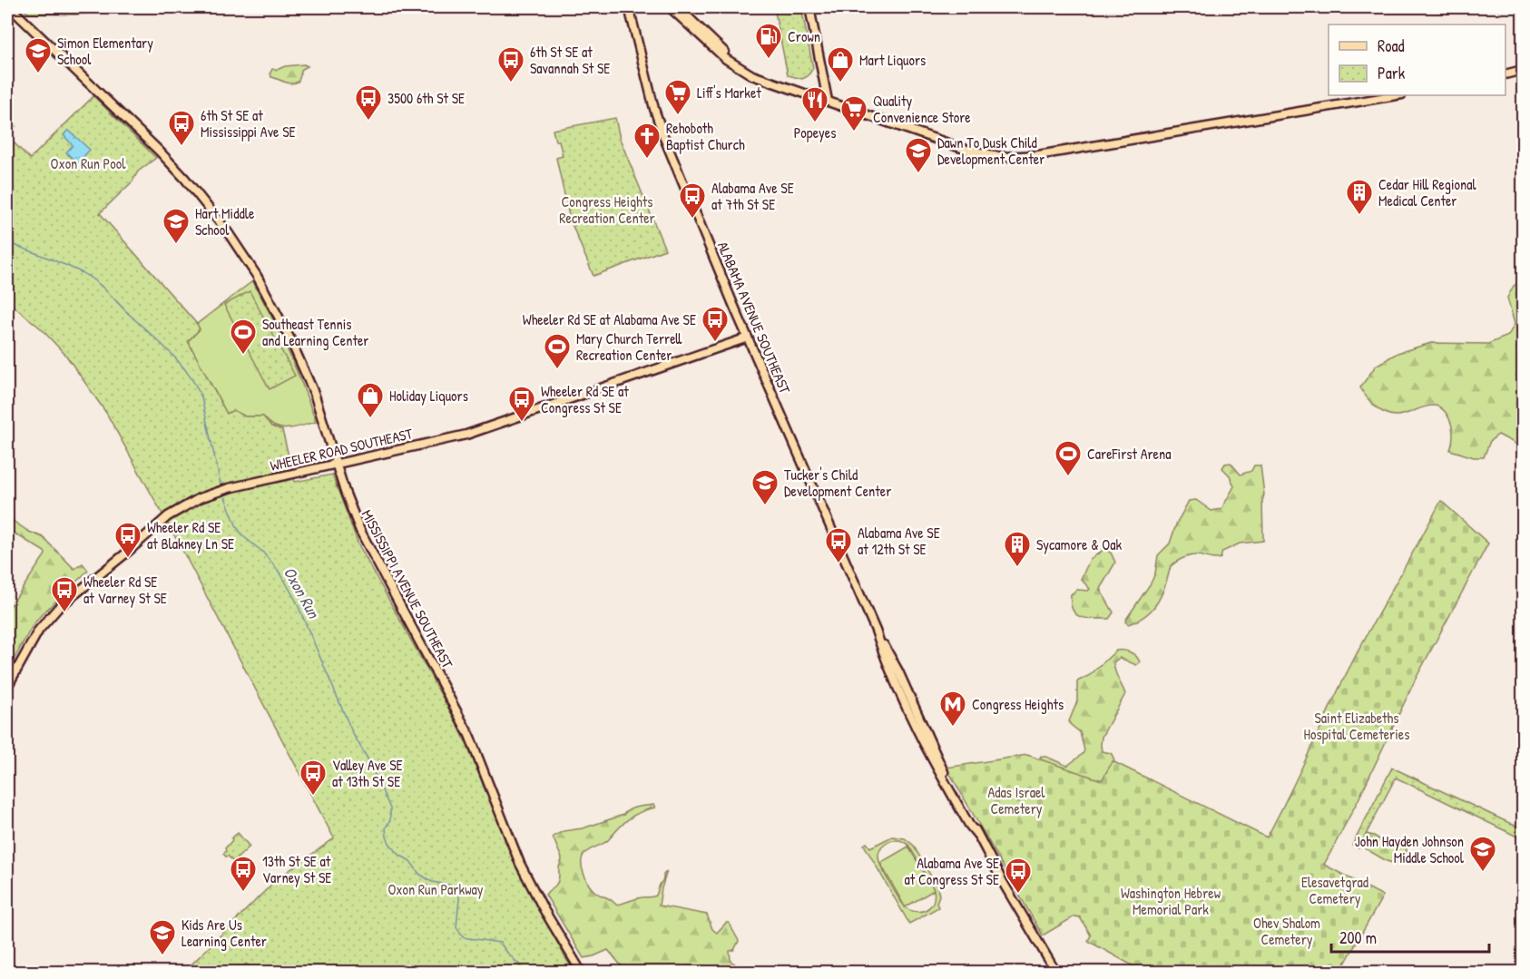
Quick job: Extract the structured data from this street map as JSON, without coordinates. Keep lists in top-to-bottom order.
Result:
{
  "streets": {
    "main road": ["ALABAMA AVENUE SOUTHEAST", "WHEELER ROAD SOUTHEAST", "MISSISSIPPI AVENUE SOUTHEAST"]
  },
  "crossings": [
    ["ALABAMA AVENUE SOUTHEAST", "WHEELER ROAD SOUTHEAST"],
    ["WHEELER ROAD SOUTHEAST", "MISSISSIPPI AVENUE SOUTHEAST"]
  ],
  "water": ["Oxon Run"],
  "parks": [
    "Oxon Run Pool",
    "Congress Heights Recreation Center",
    "Saint Elizabeths Hospital Cemeteries",
    "Adas Israel Cemetery",
    "Elesavetgrad Cemetery",
    "Oxon Run Parkway",
    "Washington Hebrew Memorial Park",
    "Ohev Shalom Cemetery"
  ],
  "places": {
    "fuel station": ["Crown"],
    "school or university": [
      "Simon Elementary School",
      "Dawn To Dusk Child Development Center",
      "Hart Middle School",
      "Tucker's Child Development Center",
      "John Hayden Johnson Middle School",
      "Kids Are Us Learning Center"
    ],
    "bus stop": [
      "6th St SE at Savannah St SE",
      "3500 6th St SE",
      "6th St SE at Mississippi Ave SE",
      "Alabama Ave SE at 7th St SE",
      "Wheeler Rd SE at Alabama Ave SE",
      "Wheeler Rd SE at Congress St SE",
      "Wheeler Rd SE at Blakney Ln SE",
      "Alabama Ave SE at 12th St SE",
      "Wheeler Rd SE at Varney St SE",
      "Valley Ave SE at 13th St SE",
      "13th St SE at Varney St SE",
      "Alabama Ave SE at Congress St SE"
    ],
    "shop": ["Mart Liquors", "Holiday Liquors"],
    "supermarket": ["Liff's Market", "Quality Convenience Store"],
    "restaurant": ["Popeyes"],
    "church": ["Rehoboth Baptist Church"],
    "building": ["Cedar Hill Regional Medical Center", "Sycamore & Oak"],
    "sports": ["Southeast Tennis and Learning Center", "Mary Church Terrell Recreation Center", "CareFirst Arena"],
    "metro station": ["Congress Heights"]
  },
  "legend": ["Road", "Park"],
  "scale_bar": "200 m"
}
